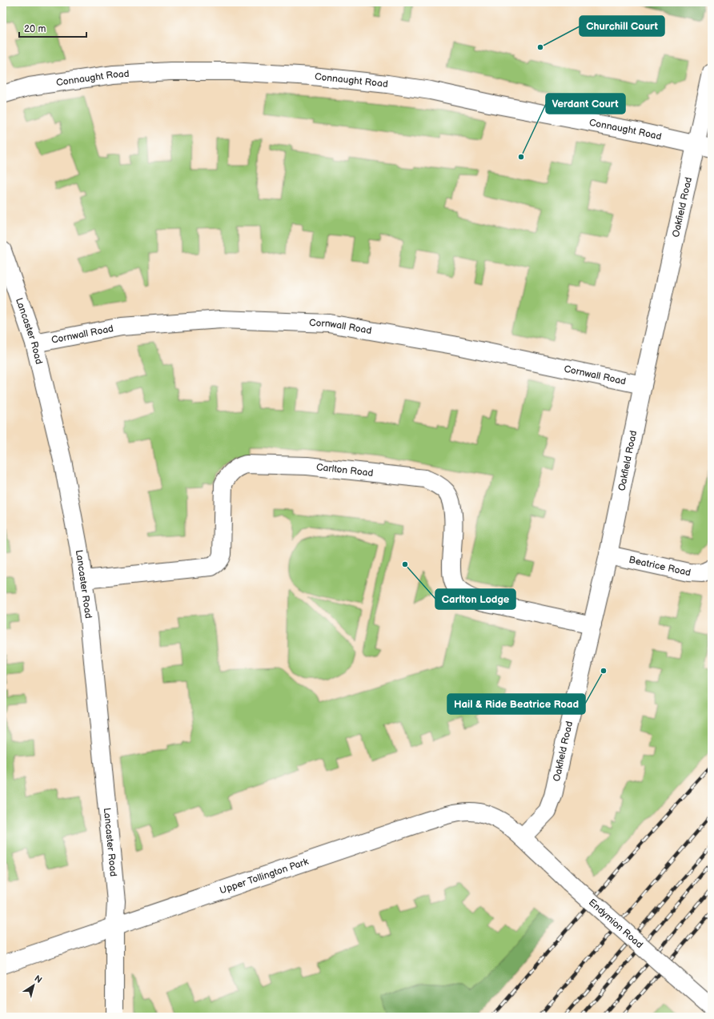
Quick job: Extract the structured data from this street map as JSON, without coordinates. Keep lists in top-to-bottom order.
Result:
{
  "streets": {
    "street": [
      "Connaught Road",
      "Oakfield Road",
      "Cornwall Road",
      "Lancaster Road",
      "Carlton Road",
      "Beatrice Road",
      "Upper Tollington Park",
      "Endymion Road"
    ]
  },
  "crossings": [
    ["Connaught Road", "Oakfield Road"],
    ["Oakfield Road", "Cornwall Road"],
    ["Oakfield Road", "Carlton Road"],
    ["Oakfield Road", "Beatrice Road"],
    ["Oakfield Road", "Upper Tollington Park"],
    ["Oakfield Road", "Endymion Road"],
    ["Cornwall Road", "Lancaster Road"],
    ["Lancaster Road", "Carlton Road"],
    ["Lancaster Road", "Upper Tollington Park"],
    ["Upper Tollington Park", "Endymion Road"]
  ],
  "places": [
    "Churchill Court",
    "Verdant Court",
    "Carlton Lodge",
    "Hail & Ride Beatrice Road"
  ],
  "scale_bar": "20 m",
  "north": "top right"
}
